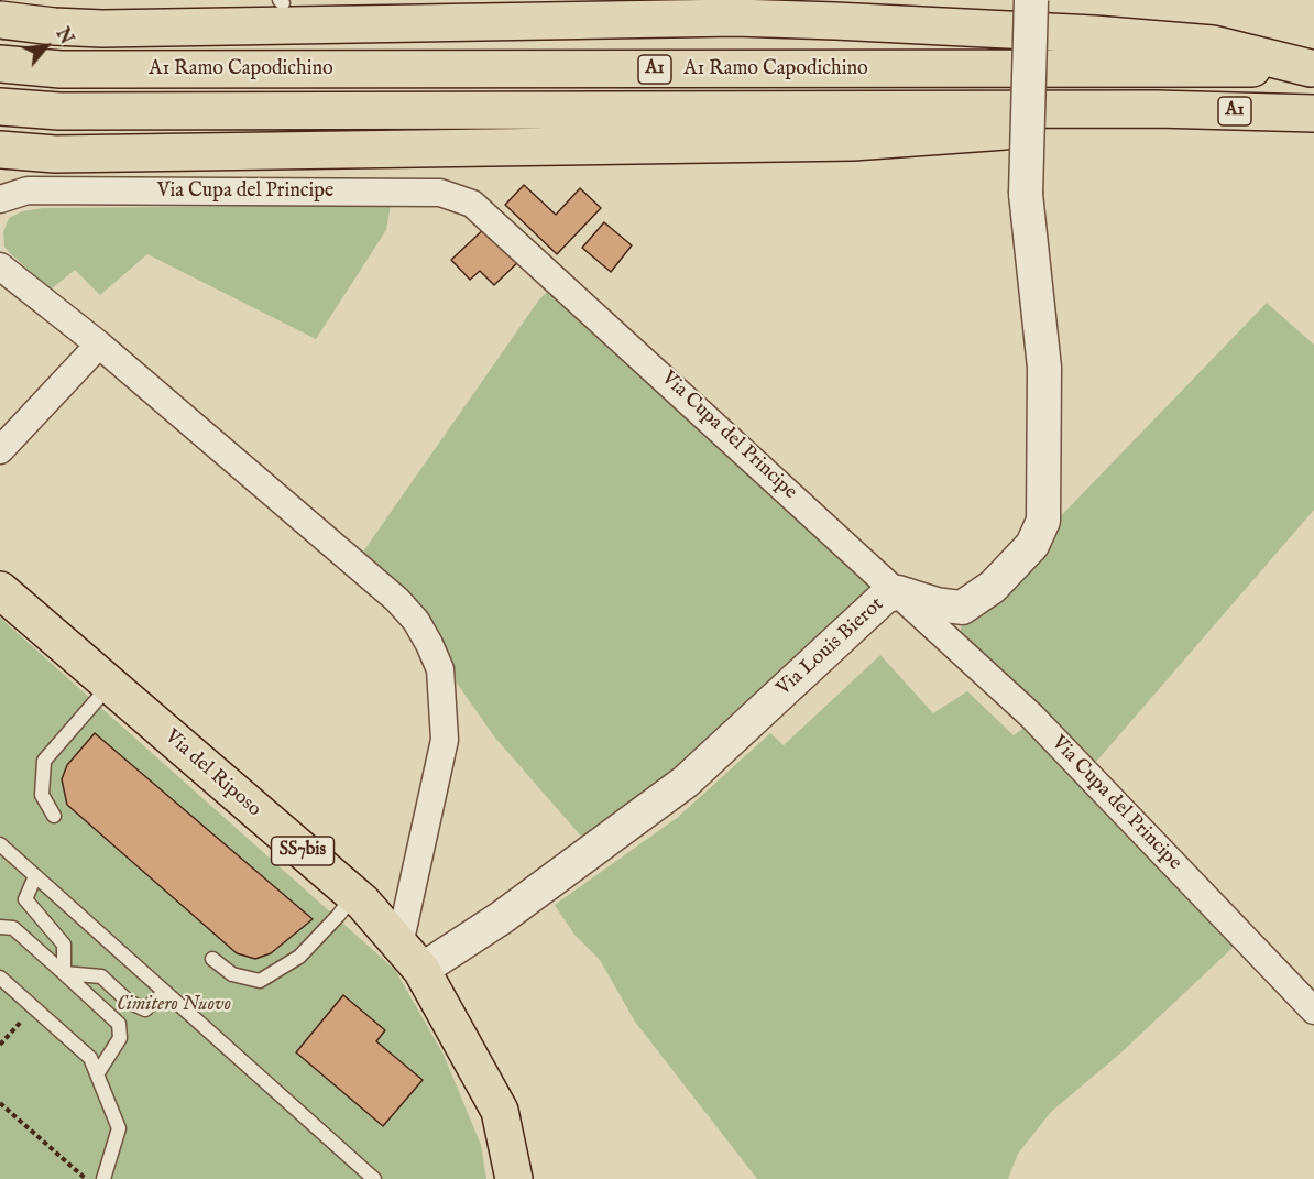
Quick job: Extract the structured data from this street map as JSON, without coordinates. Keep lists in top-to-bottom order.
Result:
{
  "streets": {
    "main road": [
      "A1 Ramo Capodichino",
      "A1",
      "Via del Riposo",
      "SS7bis"
    ],
    "street": ["Via Cupa del Principe", "Via Louis Bierot"]
  },
  "crossings": [
    ["Via Cupa del Principe", "Via Louis Bierot"],
    ["Via Louis Bierot", "Via del Riposo"]
  ],
  "parks": ["Cimitero Nuovo"],
  "north": "top right"
}
